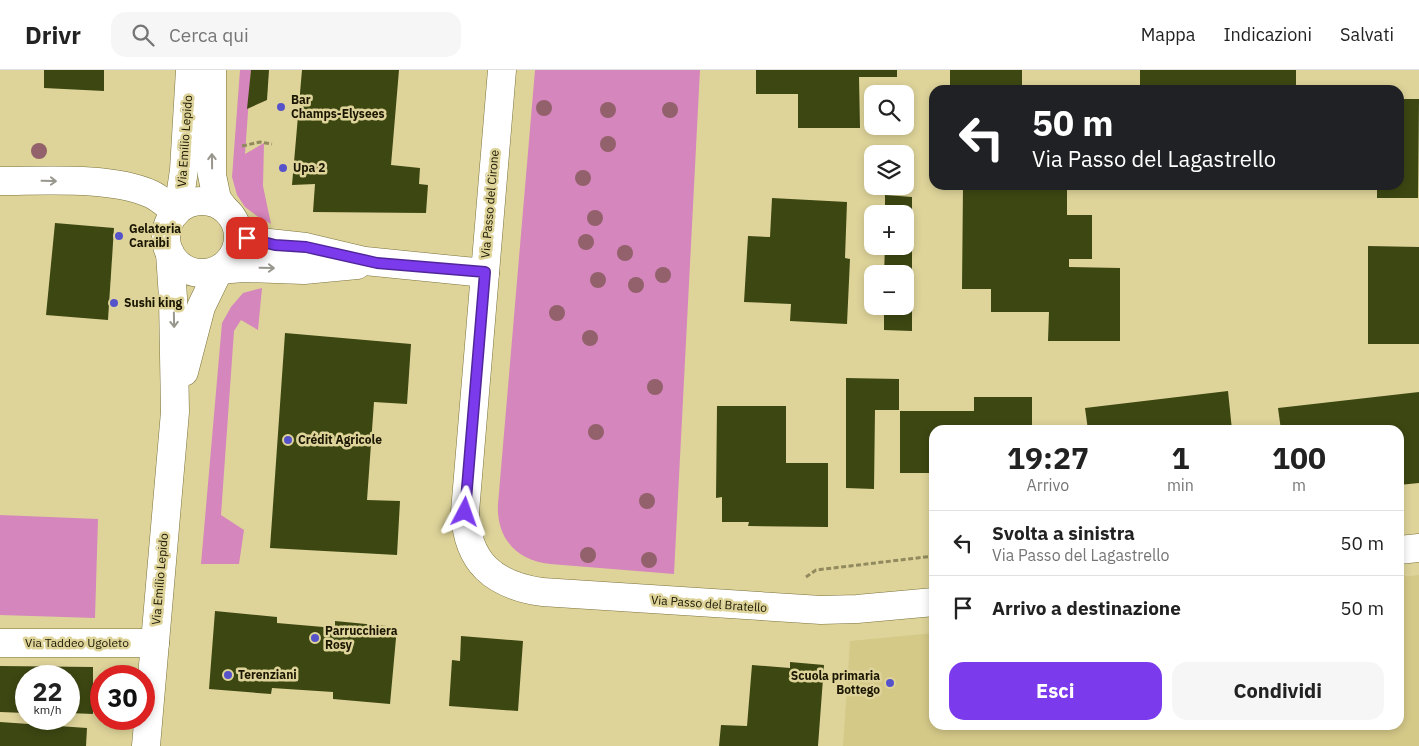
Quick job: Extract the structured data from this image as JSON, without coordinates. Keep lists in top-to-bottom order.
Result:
{
  "streets": {
    "street": [
      "Via Emilio Lepido",
      "Via Passo del Cirone",
      "Via Passo del Bratello",
      "Via Taddeo Ugoleto"
    ]
  },
  "crossings": [
    ["Via Emilio Lepido", "Via Taddeo Ugoleto"],
    ["Via Passo del Cirone", "Via Passo del Bratello"]
  ],
  "places": [
    "Bar Champs-Elysees",
    "Upa 2",
    "Gelateria Caraibi",
    "Sushi king",
    "Crédit Agricole",
    "Parrucchiera Rosy",
    "Terenziani",
    "Scuola primaria Bottego"
  ],
  "page": {
    "header": "Drivr",
    "search": "Cerca qui",
    "nav": ["Mappa", "Indicazioni", "Salvati"],
    "map_buttons": ["+", "−"],
    "turn": ["50 m", "Via Passo del Lagastrello"],
    "eta": [
      "19:27",
      "Arrivo",
      "1",
      "min",
      "100",
      "m"
    ],
    "list": [
      {
        "name": "Svolta a sinistra",
        "note": "Via Passo del Lagastrello",
        "value": "50 m"
      },
      {
        "name": "Arrivo a destinazione",
        "value": "50 m"
      }
    ],
    "buttons": ["Esci", "Condividi"],
    "speed": "22 km/h",
    "limit": "30"
  }
}
